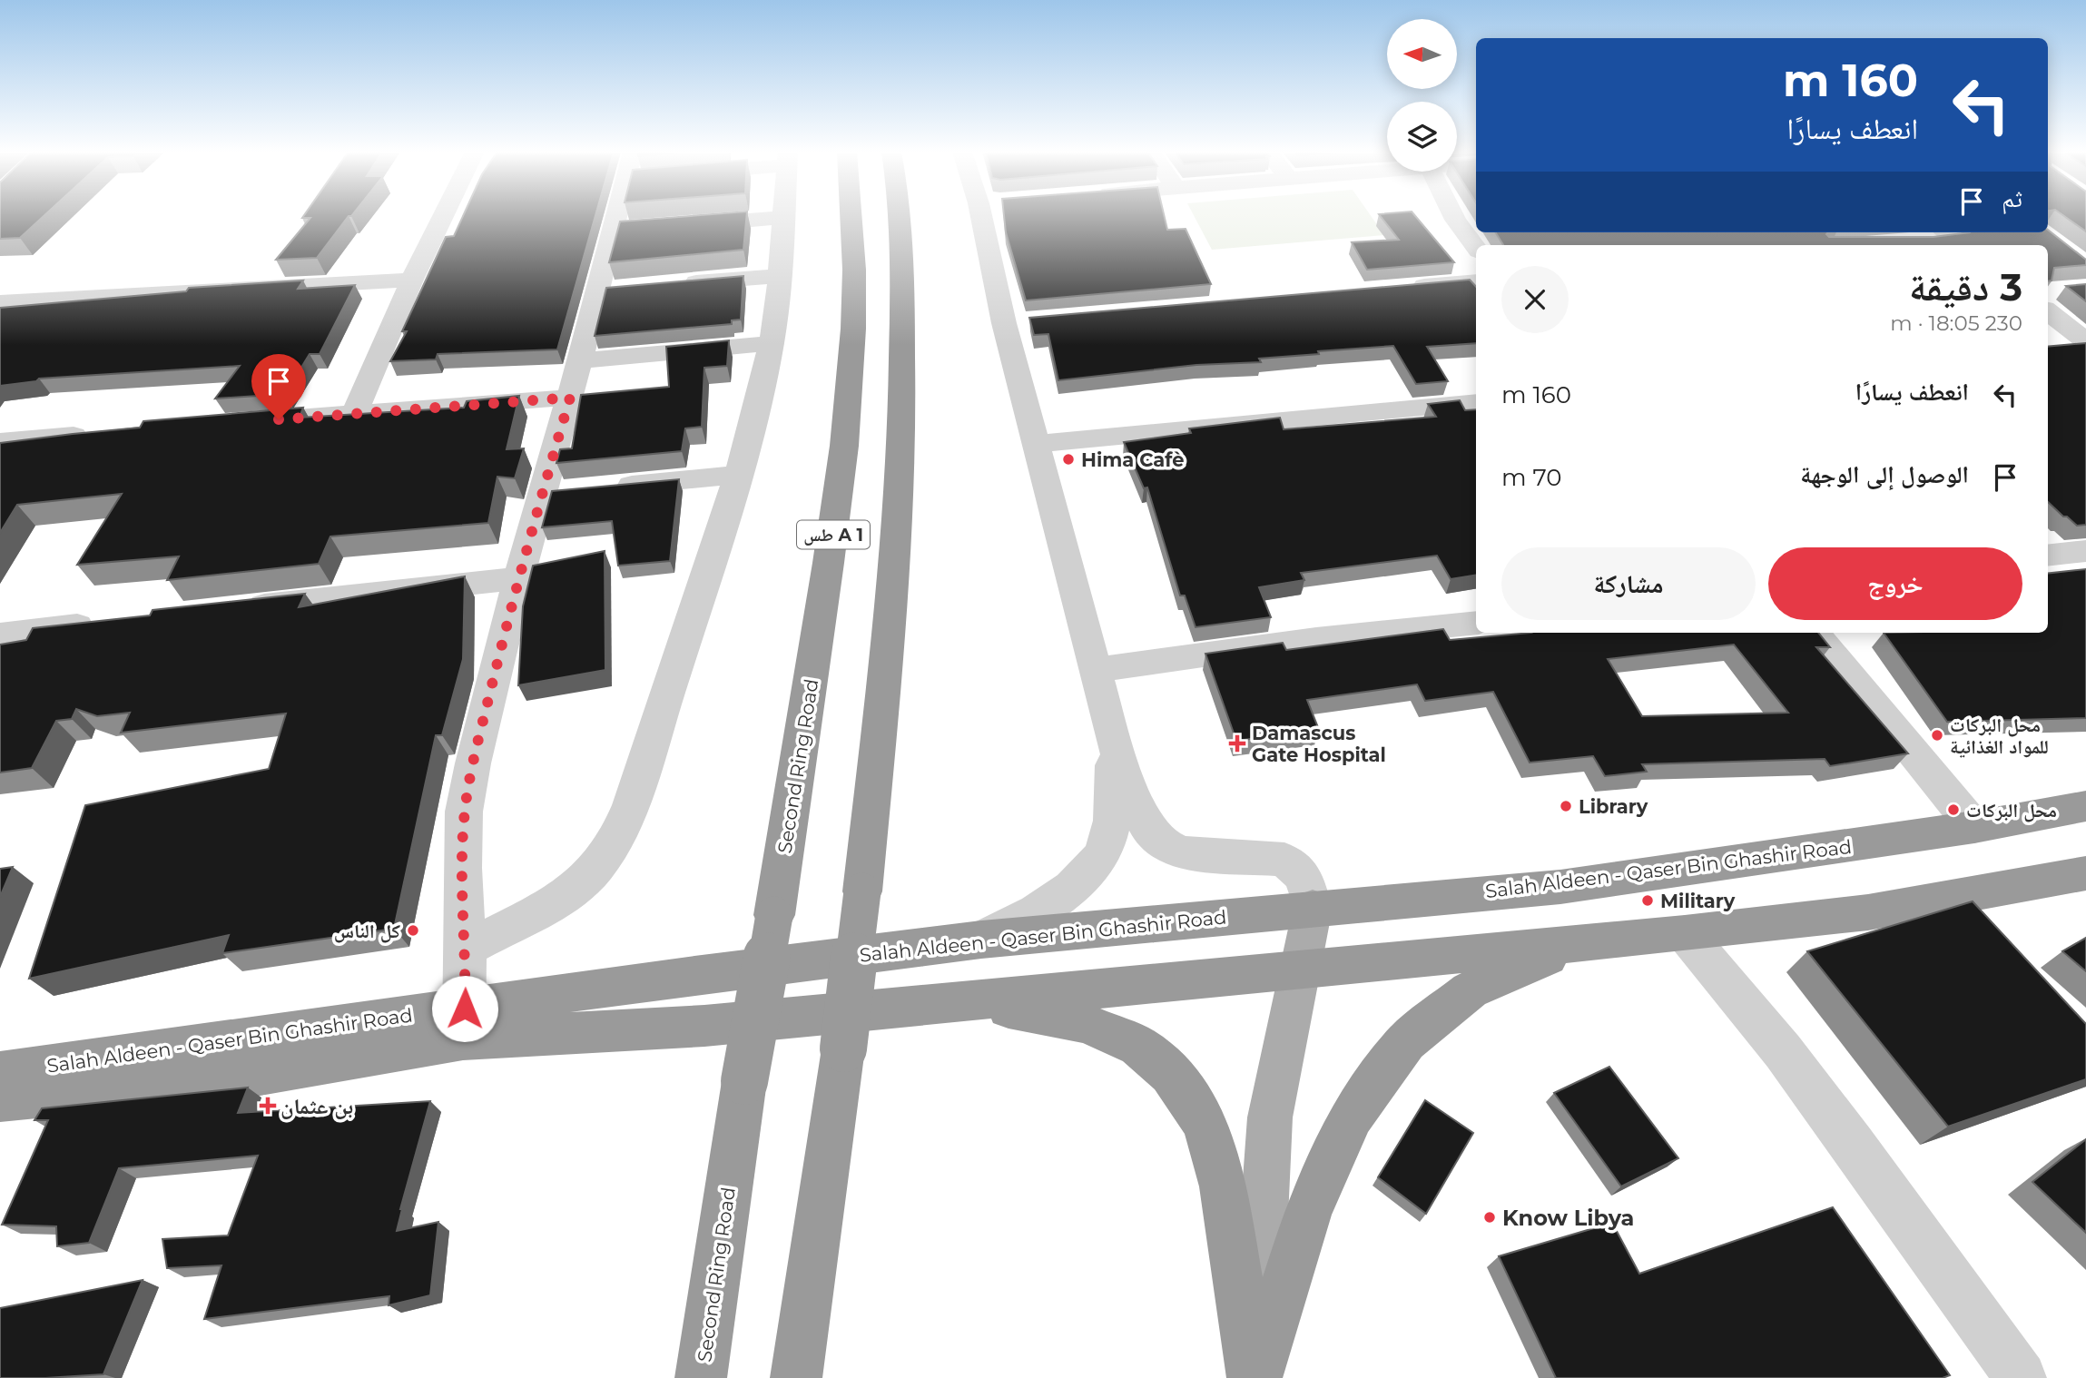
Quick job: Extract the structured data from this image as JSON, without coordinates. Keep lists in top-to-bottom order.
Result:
{
  "streets": {
    "highway": ["طس A 1", "Second Ring Road", "Salah Aldeen - Qaser Bin Ghashir Road"]
  },
  "places": {
    "other": [
      "Hima Cafè",
      "محل البركات للمواد الغذائية",
      "Library",
      "محل البركات",
      "Military",
      "كل الناس",
      "Know Libya"
    ],
    "health": ["Damascus Gate Hospital", "بن عثمان"]
  },
  "north": "left",
  "page": {
    "turn": ["160 m", "انعطف يسارًا"],
    "then": "ثم",
    "heading": ["3 دقيقة", "230 m · 18:05"],
    "list": [
      {
        "name": "انعطف يسارًا",
        "value": "160 m"
      },
      {
        "name": "الوصول إلى الوجهة",
        "value": "70 m"
      }
    ],
    "buttons": ["خروج", "مشاركة"]
  }
}
